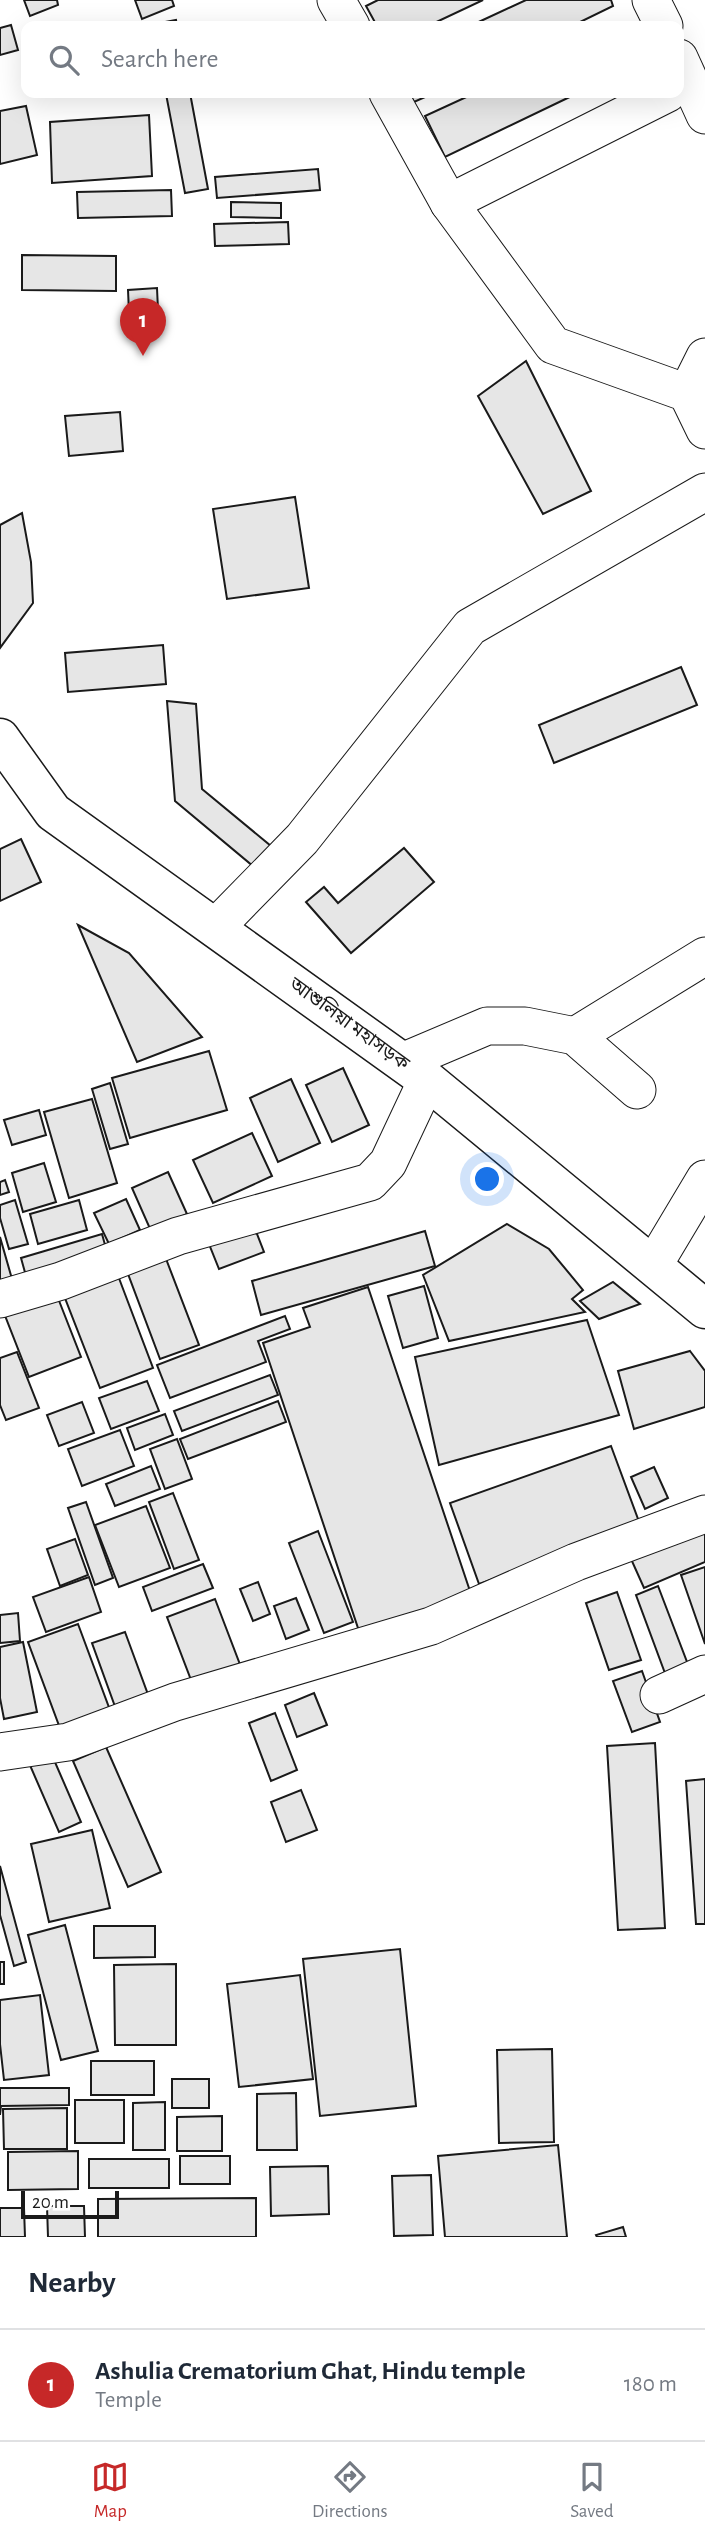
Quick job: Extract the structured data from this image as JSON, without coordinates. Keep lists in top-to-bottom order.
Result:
{
  "streets": {
    "highway": ["আশুলিয়া মহাসড়ক"]
  },
  "scale_bar": "20 m",
  "page": {
    "search": "Search here",
    "pins": "1",
    "scale": "20 m",
    "heading": "Nearby",
    "list": [
      {
        "mark": "1",
        "name": "Ashulia Crematorium Ghat, Hindu temple",
        "note": "Temple",
        "value": "180 m"
      }
    ],
    "nav": ["Map", "Directions", "Saved"]
  }
}
